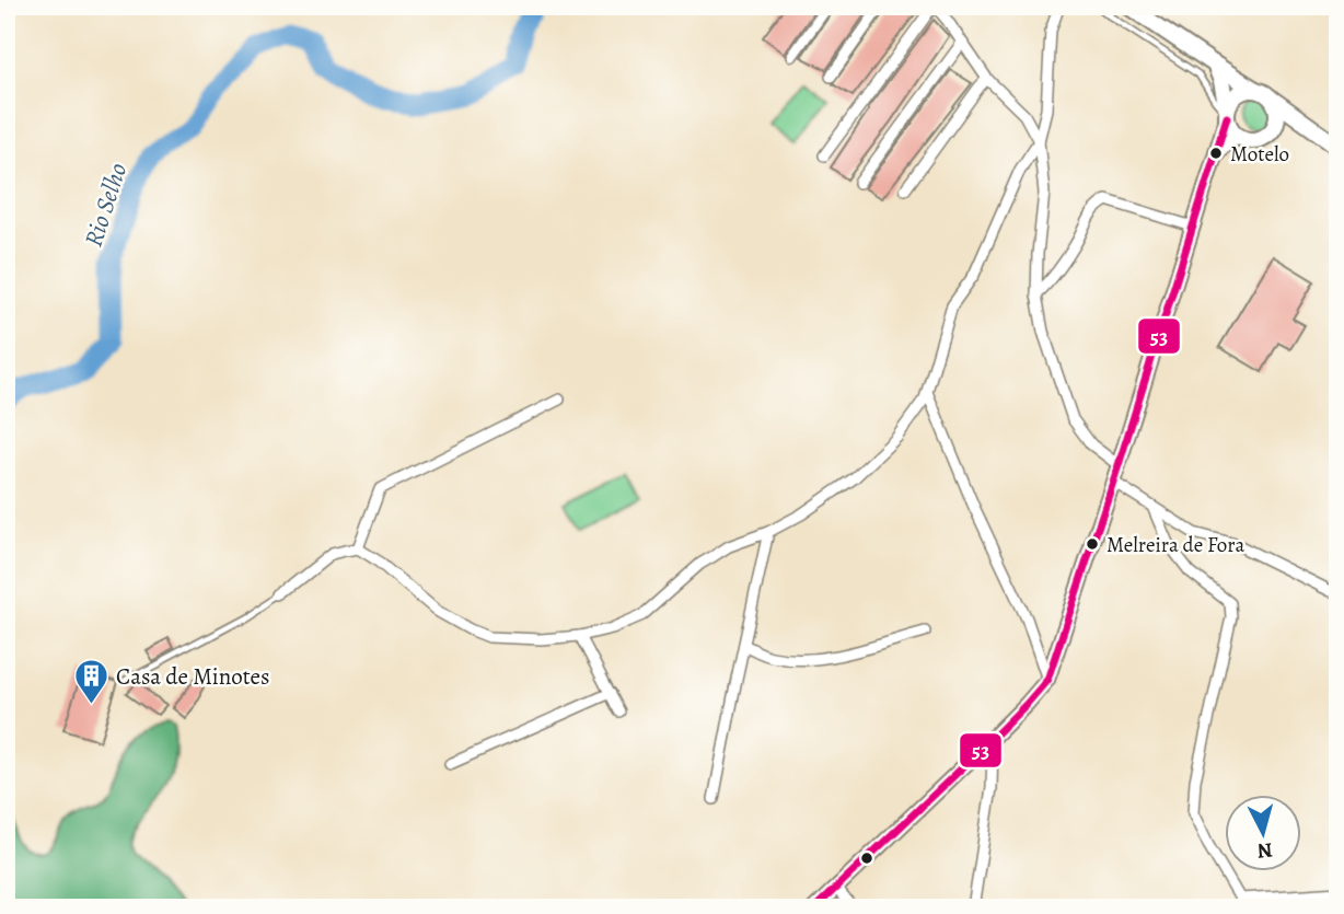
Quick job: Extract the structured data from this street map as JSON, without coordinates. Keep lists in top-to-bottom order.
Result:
{
  "water": ["Rio Selho"],
  "places": {
    "other": ["Motelo", "Melreira de Fora"],
    "building": ["Casa de Minotes"]
  },
  "lines": ["transit line 53"],
  "north": "bottom"
}
